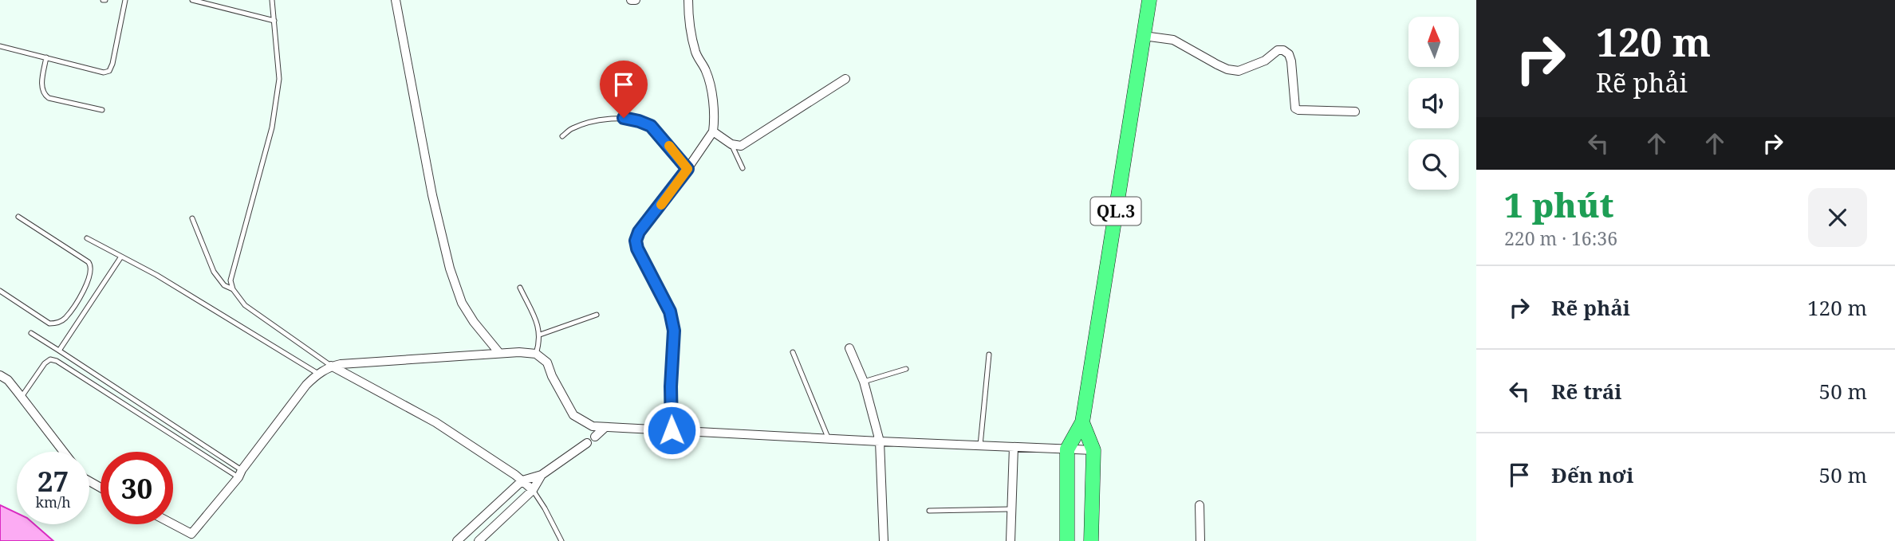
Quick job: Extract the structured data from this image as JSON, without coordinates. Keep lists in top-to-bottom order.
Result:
{
  "streets": {
    "highway": ["QL.3"]
  },
  "north": "top",
  "page": {
    "turn": ["120 m", "Rẽ phải"],
    "heading": ["1 phút", "220 m · 16:36"],
    "list": [
      {
        "name": "Rẽ phải",
        "value": "120 m"
      },
      {
        "name": "Rẽ trái",
        "value": "50 m"
      },
      {
        "name": "Đến nơi",
        "value": "50 m"
      }
    ],
    "speed": "27 km/h",
    "limit": "30"
  }
}
